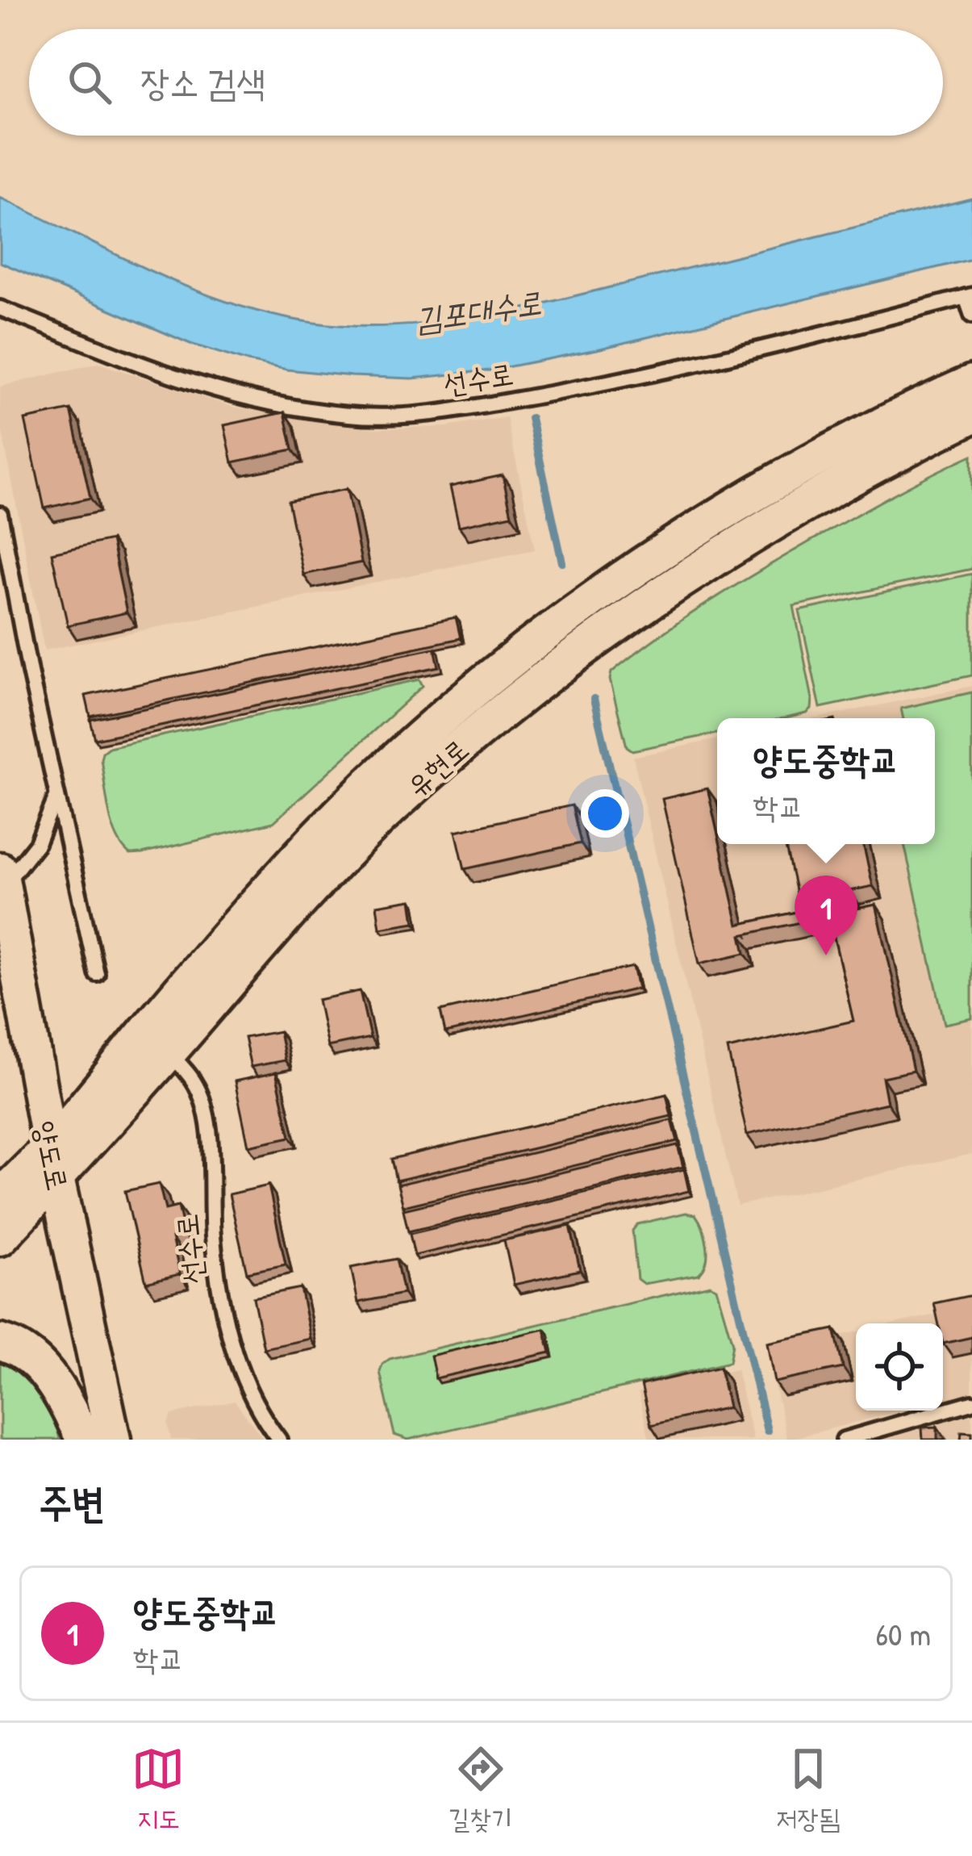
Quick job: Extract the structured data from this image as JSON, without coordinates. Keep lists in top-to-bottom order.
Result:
{
  "streets": {
    "street": ["유현로", "양도로"],
    "lane": ["선수로"]
  },
  "crossings": [
    ["선수로", "유현로"],
    ["유현로", "양도로"]
  ],
  "water": ["김포대수로"],
  "page": {
    "search": "장소 검색",
    "popup": ["양도중학교", "학교"],
    "pins": "1",
    "heading": "주변",
    "list": [
      {
        "mark": "1",
        "name": "양도중학교",
        "note": "학교",
        "value": "60 m"
      }
    ],
    "nav": ["지도", "길찾기", "저장됨"]
  }
}
